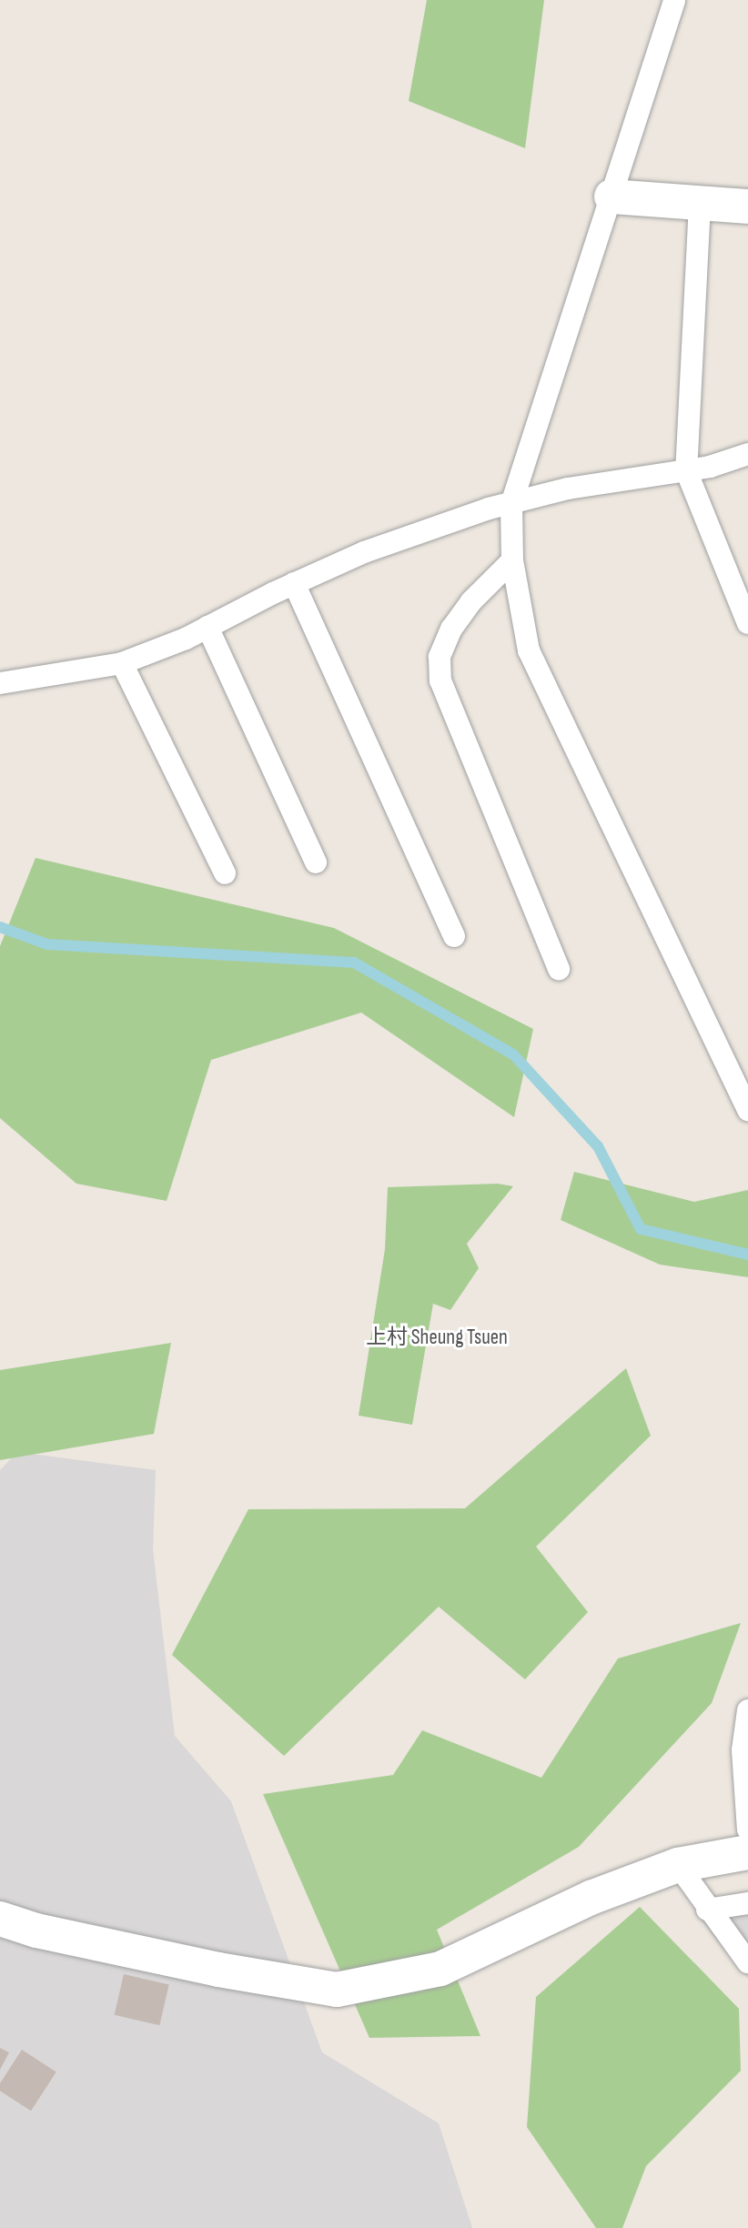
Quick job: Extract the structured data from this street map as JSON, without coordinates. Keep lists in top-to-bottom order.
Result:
{
  "districts": ["上村 Sheung Tsuen"]
}
